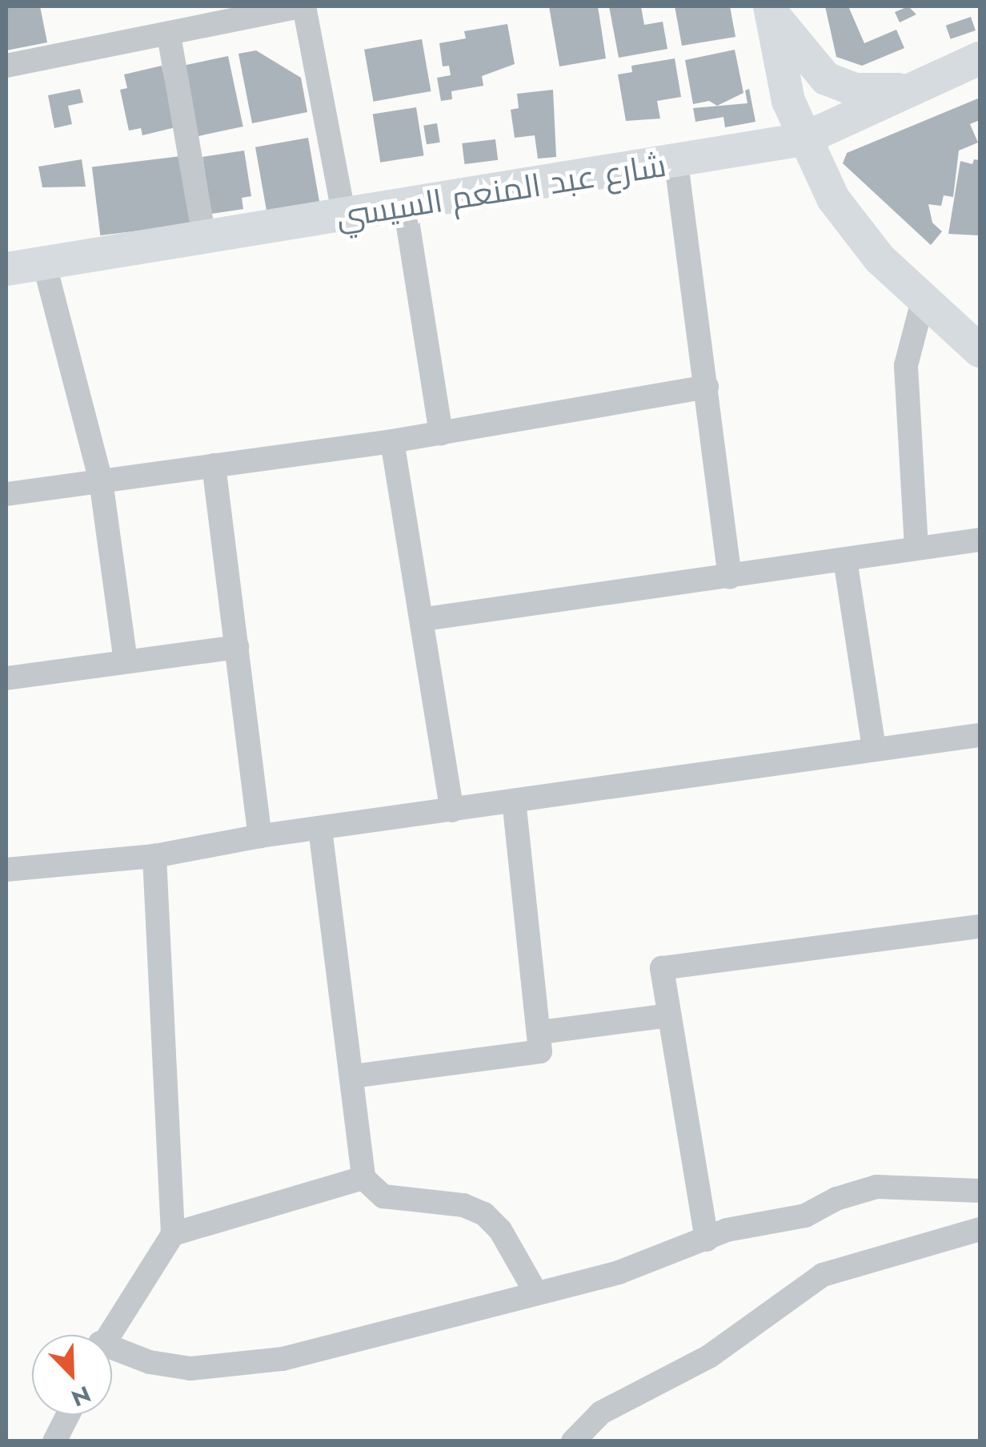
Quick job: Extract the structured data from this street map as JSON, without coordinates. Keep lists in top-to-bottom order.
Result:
{
  "streets": {
    "street": ["شارع عبد المنعم السيسي"]
  },
  "north": "bottom right"
}
